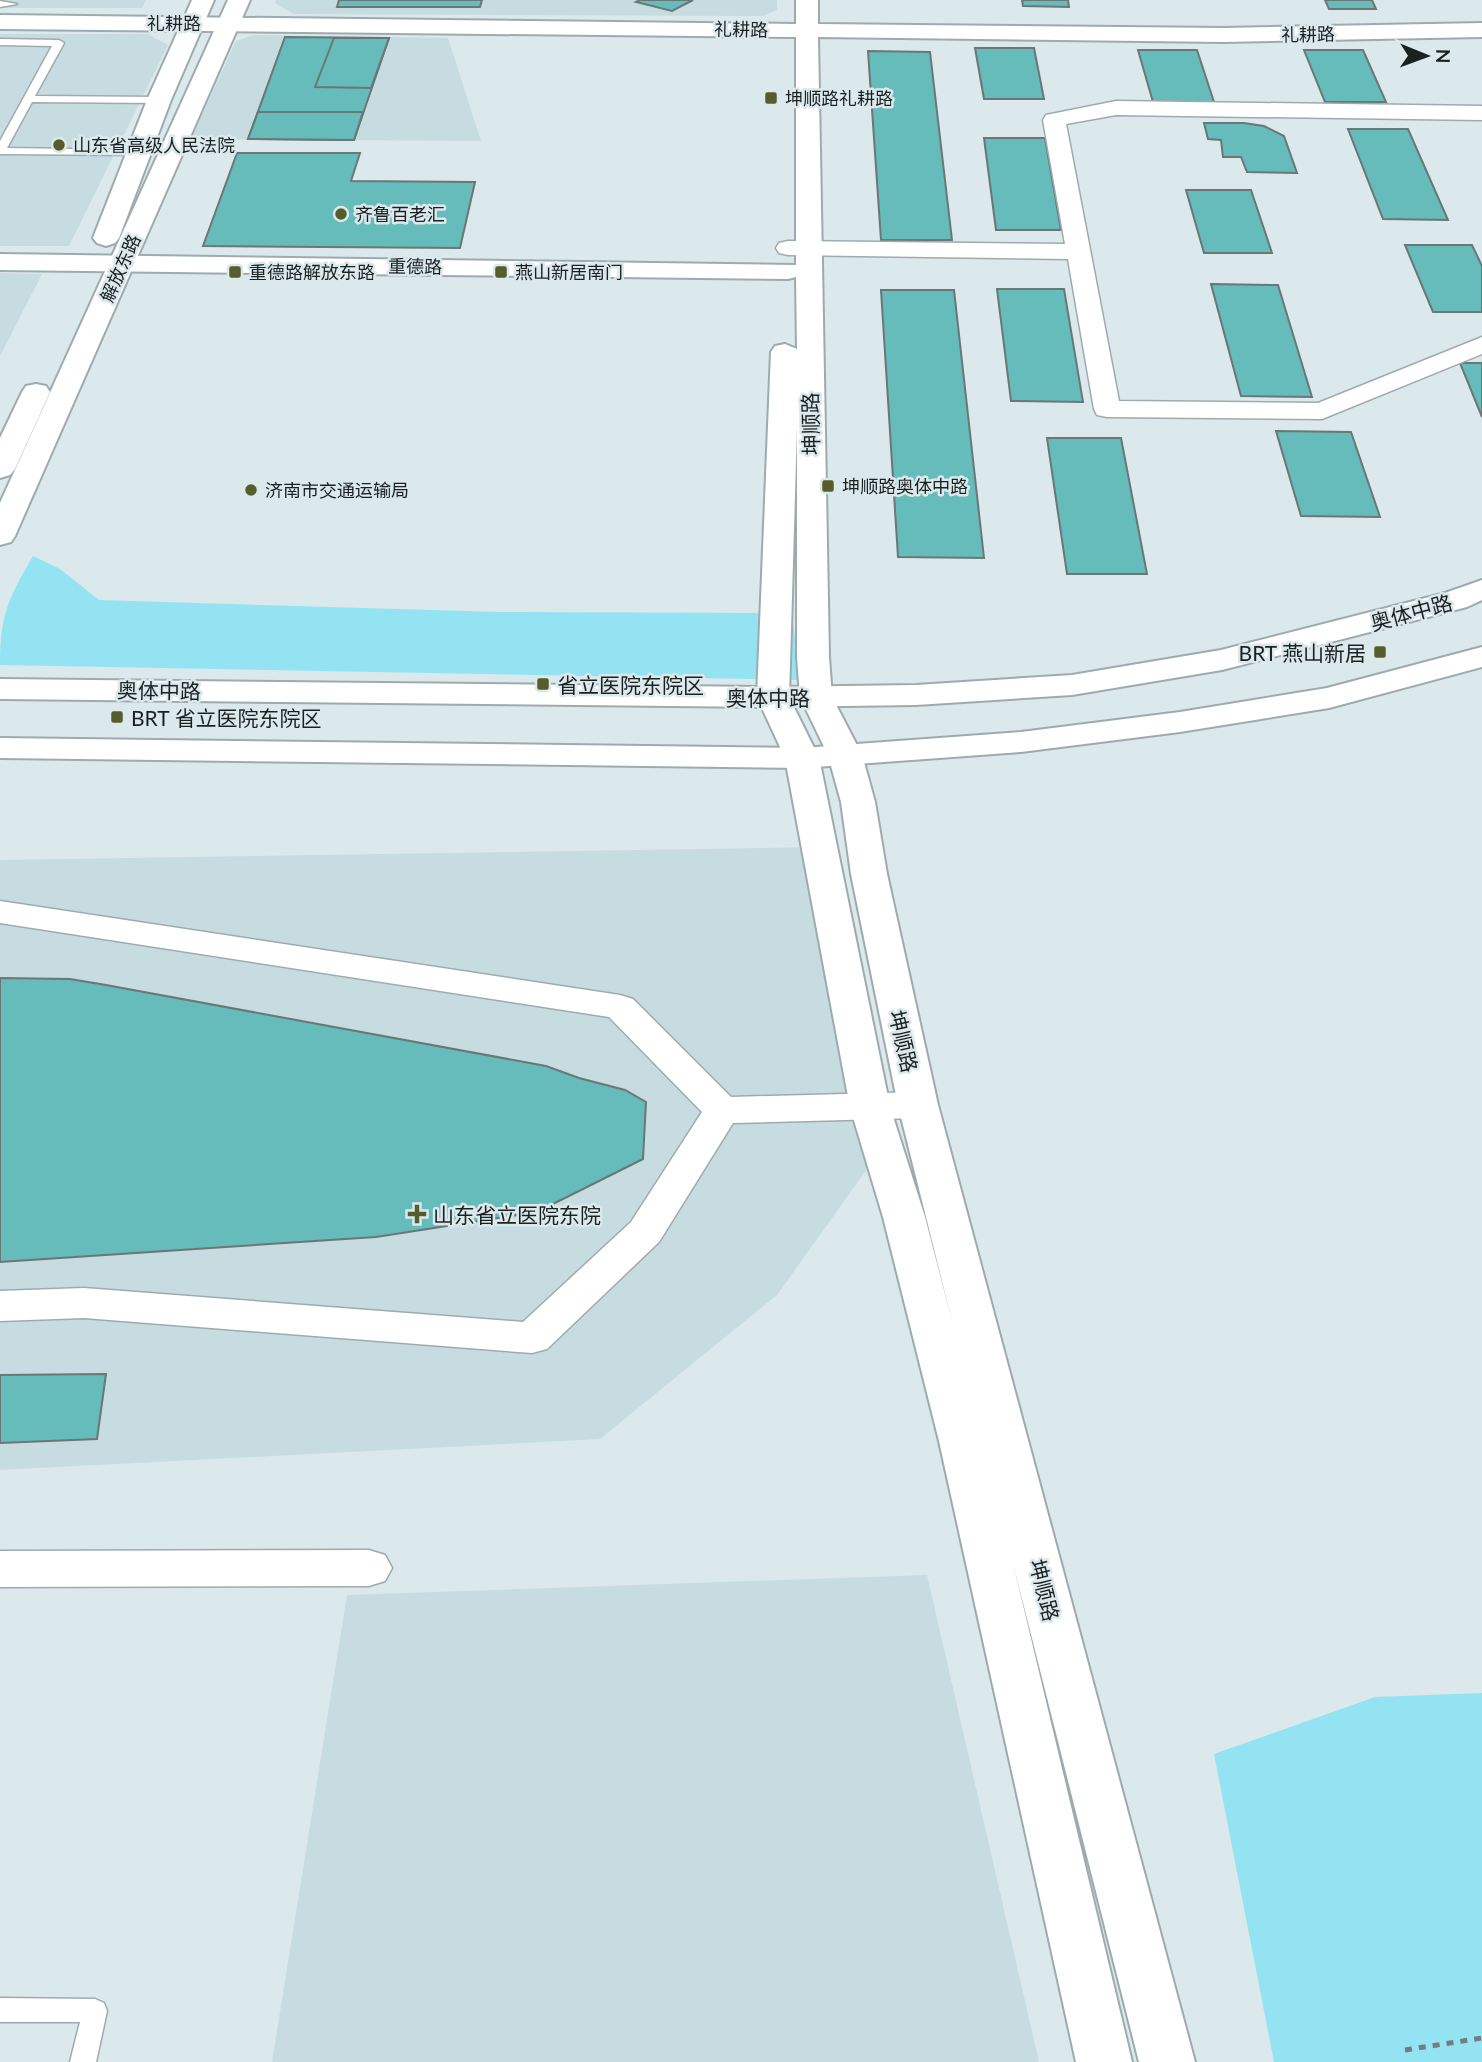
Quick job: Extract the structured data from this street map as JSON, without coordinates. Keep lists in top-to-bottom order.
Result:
{
  "streets": {
    "street": [
      "礼耕路",
      "重德路",
      "解放东路",
      "坤顺路",
      "奥体中路"
    ]
  },
  "crossings": [
    ["礼耕路", "解放东路"],
    ["礼耕路", "坤顺路"],
    ["重德路", "解放东路"],
    ["重德路", "坤顺路"],
    ["坤顺路", "奥体中路"]
  ],
  "places": {
    "transit": [
      "坤顺路礼耕路",
      "重德路解放东路",
      "燕山新居南门",
      "坤顺路奥体中路",
      "BRT 燕山新居",
      "省立医院东院区",
      "BRT 省立医院东院区"
    ],
    "other": ["山东省高级人民法院", "齐鲁百老汇", "济南市交通运输局"],
    "health": ["山东省立医院东院"]
  },
  "north": "right"
}
